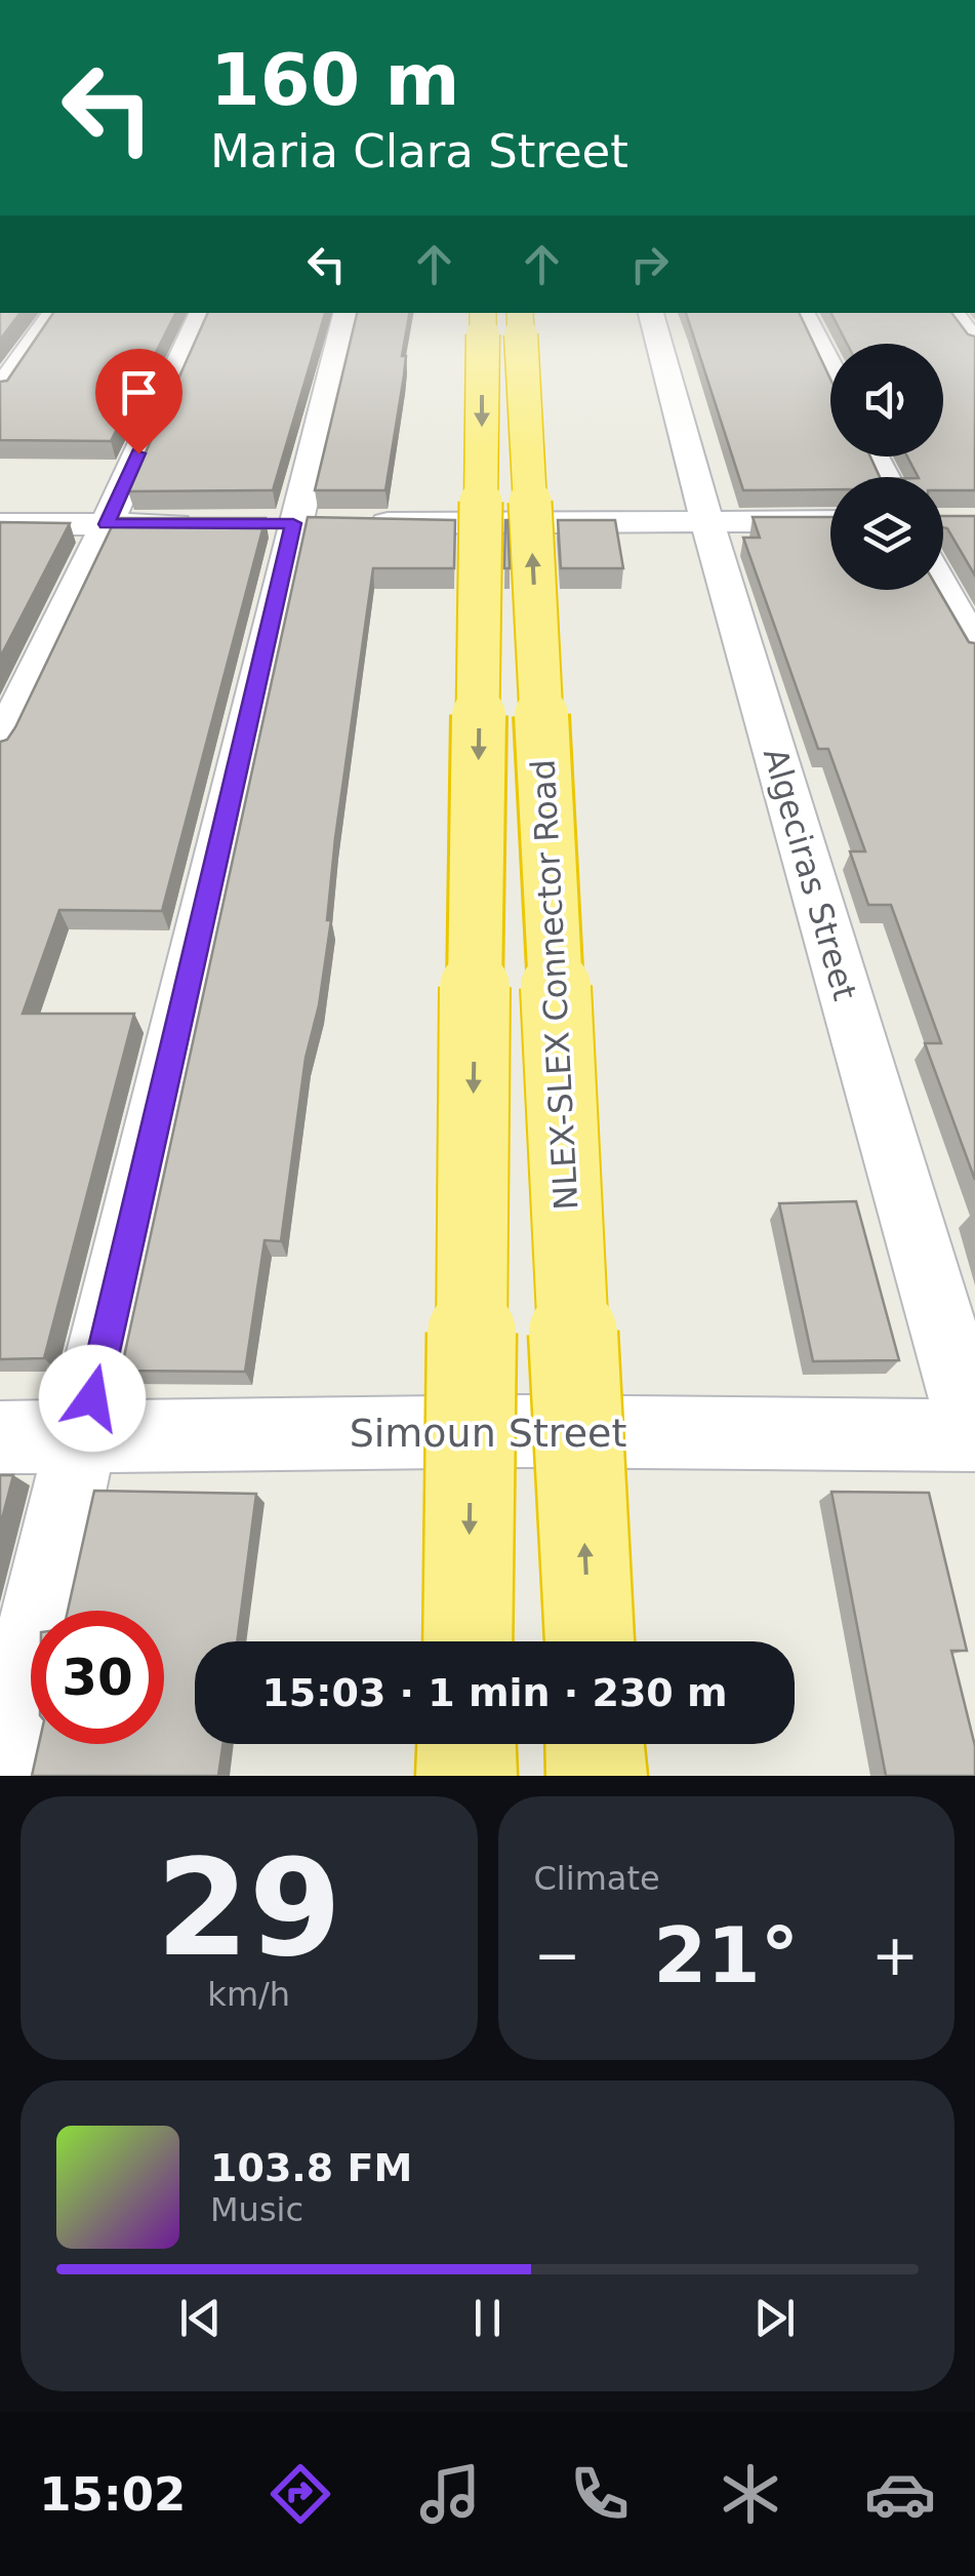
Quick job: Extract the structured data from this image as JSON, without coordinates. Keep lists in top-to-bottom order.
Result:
{
  "streets": {
    "highway": ["NLEX-SLEX Connector Road"],
    "street": ["Algeciras Street", "Simoun Street"]
  },
  "crossings": [
    ["Algeciras Street", "Simoun Street"]
  ],
  "page": {
    "turn": ["160 m", "Maria Clara Street"],
    "limit": "30",
    "trip": "15:03 · 1 min · 230 m",
    "tile": [
      ["29", "km/h"],
      "Climate"
    ],
    "heat": ["−", "21°", "+"],
    "song": ["103.8 FM", "Music"],
    "tabs": "15:02"
  }
}
